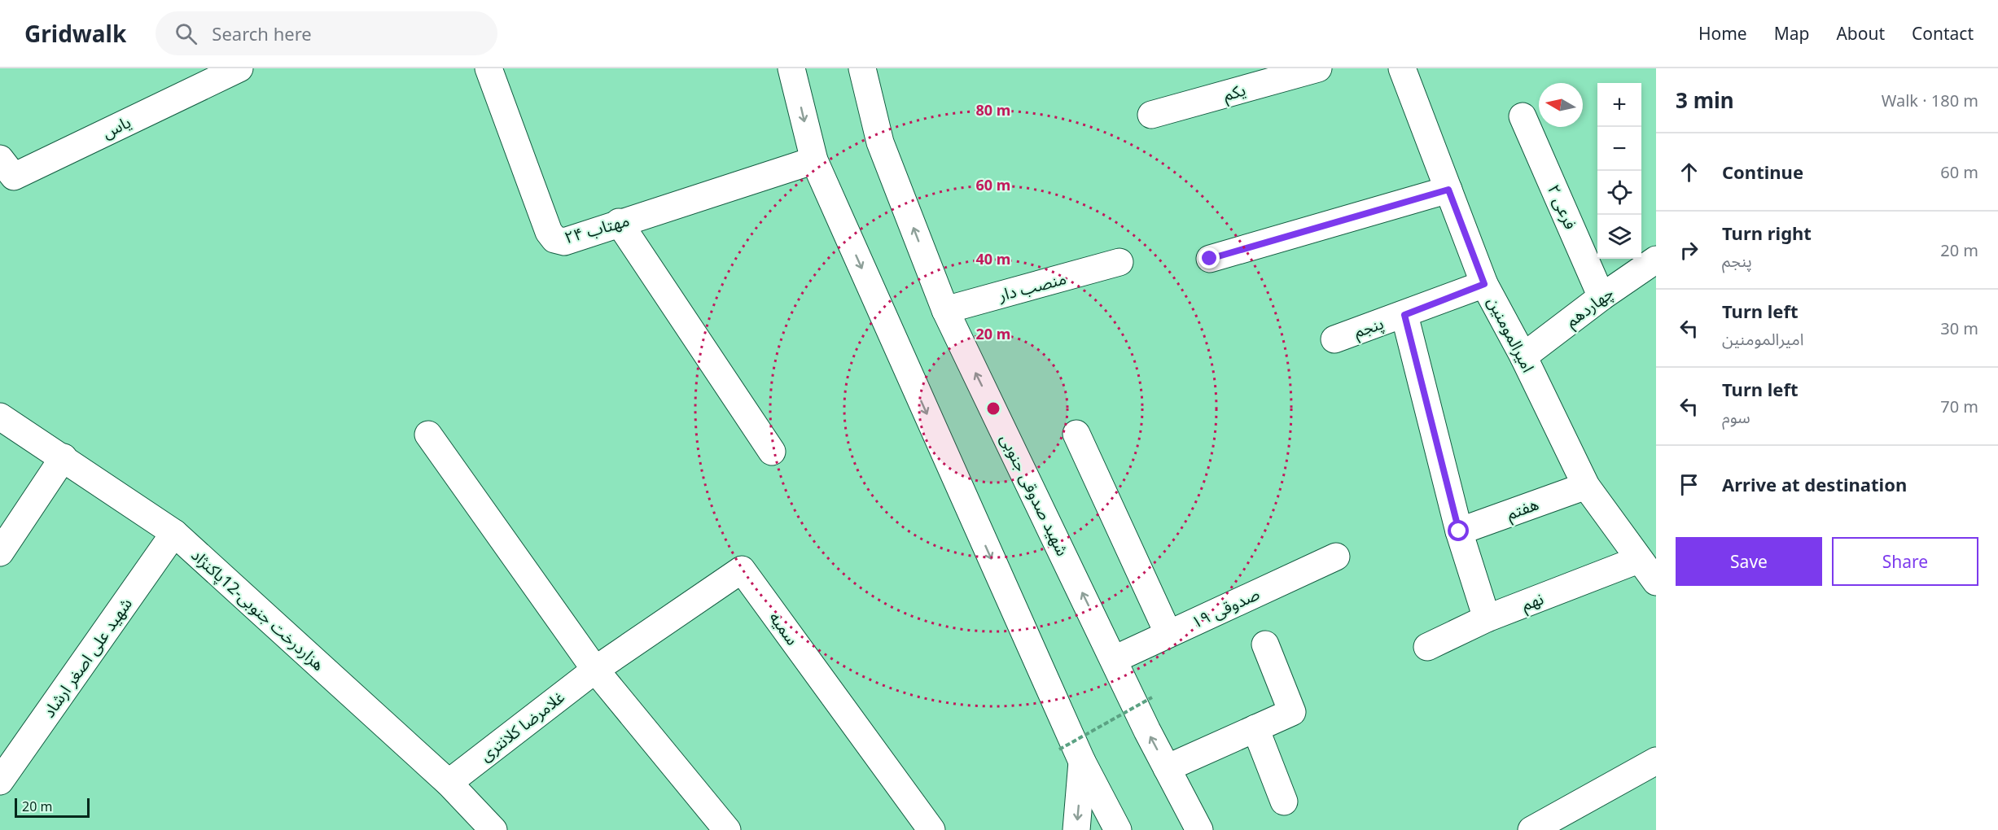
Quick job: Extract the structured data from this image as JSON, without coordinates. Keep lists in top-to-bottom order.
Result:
{
  "streets": {
    "street": [
      "یکم",
      "یاس",
      "فرعی ۲",
      "مهتاب ۲۴",
      "منصب دار",
      "چهاردهم",
      "پنجم",
      "امیرالمومنین",
      "شهید صدوقی جنوبی",
      "هفتم",
      "نهم",
      "صدوقی ۱۹",
      "هزاردرخت جنوبی-12پاکنژاد",
      "سمیه",
      "شهید علی اصغر ارشاد",
      "غلامرضا کلانتری"
    ]
  },
  "crossings": [
    ["فرعی ۲", "چهاردهم"],
    ["منصب دار", "شهید صدوقی جنوبی"],
    ["چهاردهم", "امیرالمومنین"],
    ["پنجم", "امیرالمومنین"],
    ["امیرالمومنین", "هفتم"],
    ["امیرالمومنین", "نهم"],
    ["شهید صدوقی جنوبی", "صدوقی ۱۹"],
    ["هزاردرخت جنوبی-12پاکنژاد", "شهید علی اصغر ارشاد"],
    ["هزاردرخت جنوبی-12پاکنژاد", "غلامرضا کلانتری"],
    ["سمیه", "غلامرضا کلانتری"]
  ],
  "scale_bar": "20 m",
  "north": "left",
  "page": {
    "header": "Gridwalk",
    "search": "Search here",
    "nav": [
      "Home",
      "Map",
      "About",
      "Contact"
    ],
    "heading": ["3 min", "Walk · 180 m"],
    "map_buttons": ["+", "−"],
    "list": [
      ["Continue", "60 m"],
      ["Turn right", "پنجم", "20 m"],
      ["Turn left", "امیرالمومنین", "30 m"],
      ["Turn left", "سوم", "70 m"],
      "Arrive at destination"
    ],
    "buttons": ["Save", "Share"],
    "scale": "20 m"
  },
  "rings": [
    "80 m",
    "60 m",
    "40 m",
    "20 m"
  ]
}
